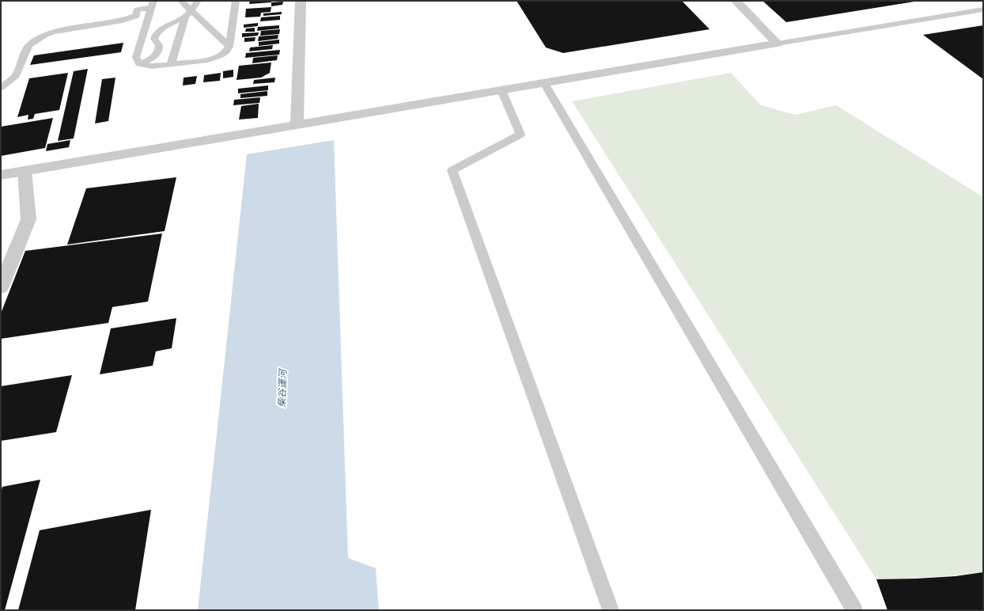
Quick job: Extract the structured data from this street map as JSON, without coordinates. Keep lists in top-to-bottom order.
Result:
{
  "water": ["柴谷運河"]
}
